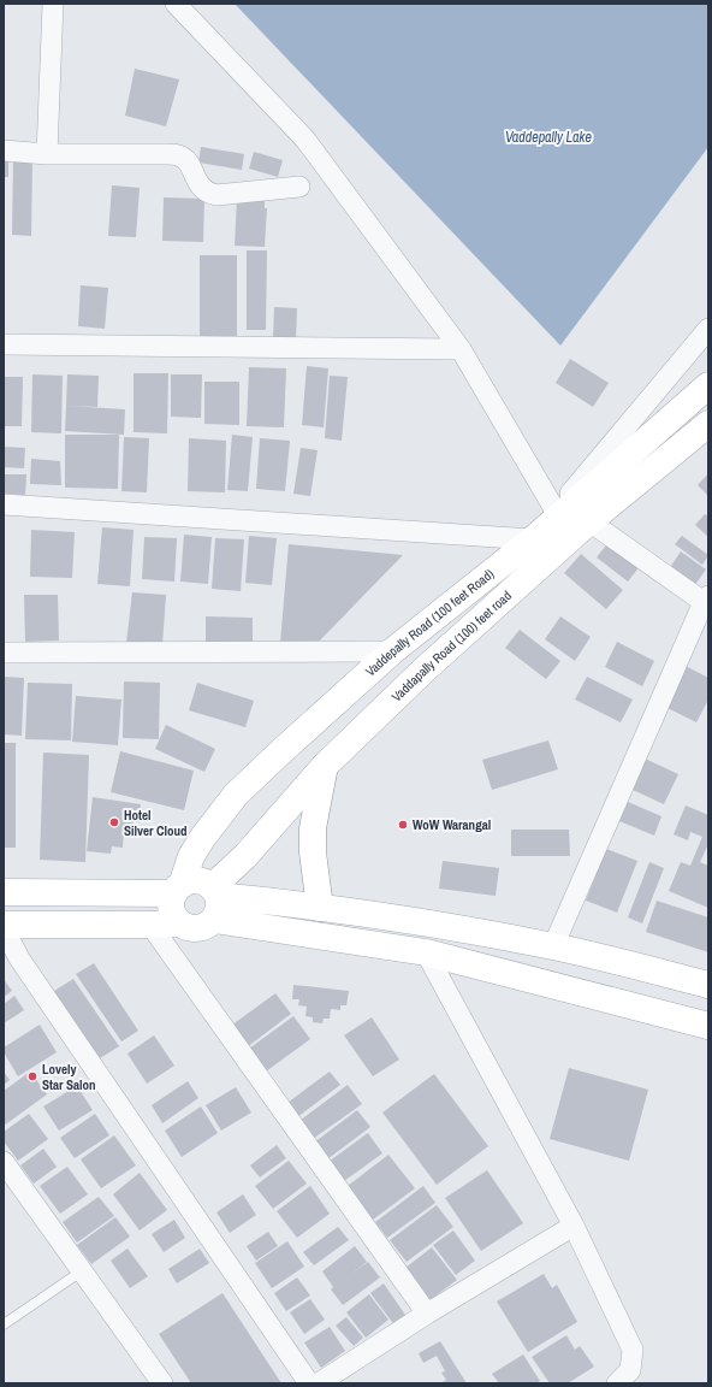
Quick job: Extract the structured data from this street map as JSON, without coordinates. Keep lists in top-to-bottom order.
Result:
{
  "streets": {
    "main road": ["Vaddepally Road (100 feet Road)", "Vaddapally Road (100) feet road"]
  },
  "crossings": [
    ["Vaddepally Road (100 feet Road)", "Vaddapally Road (100) feet road"]
  ],
  "water": ["Vaddepally Lake"],
  "places": ["Hotel Silver Cloud", "WoW Warangal", "Lovely Star Salon"]
}
